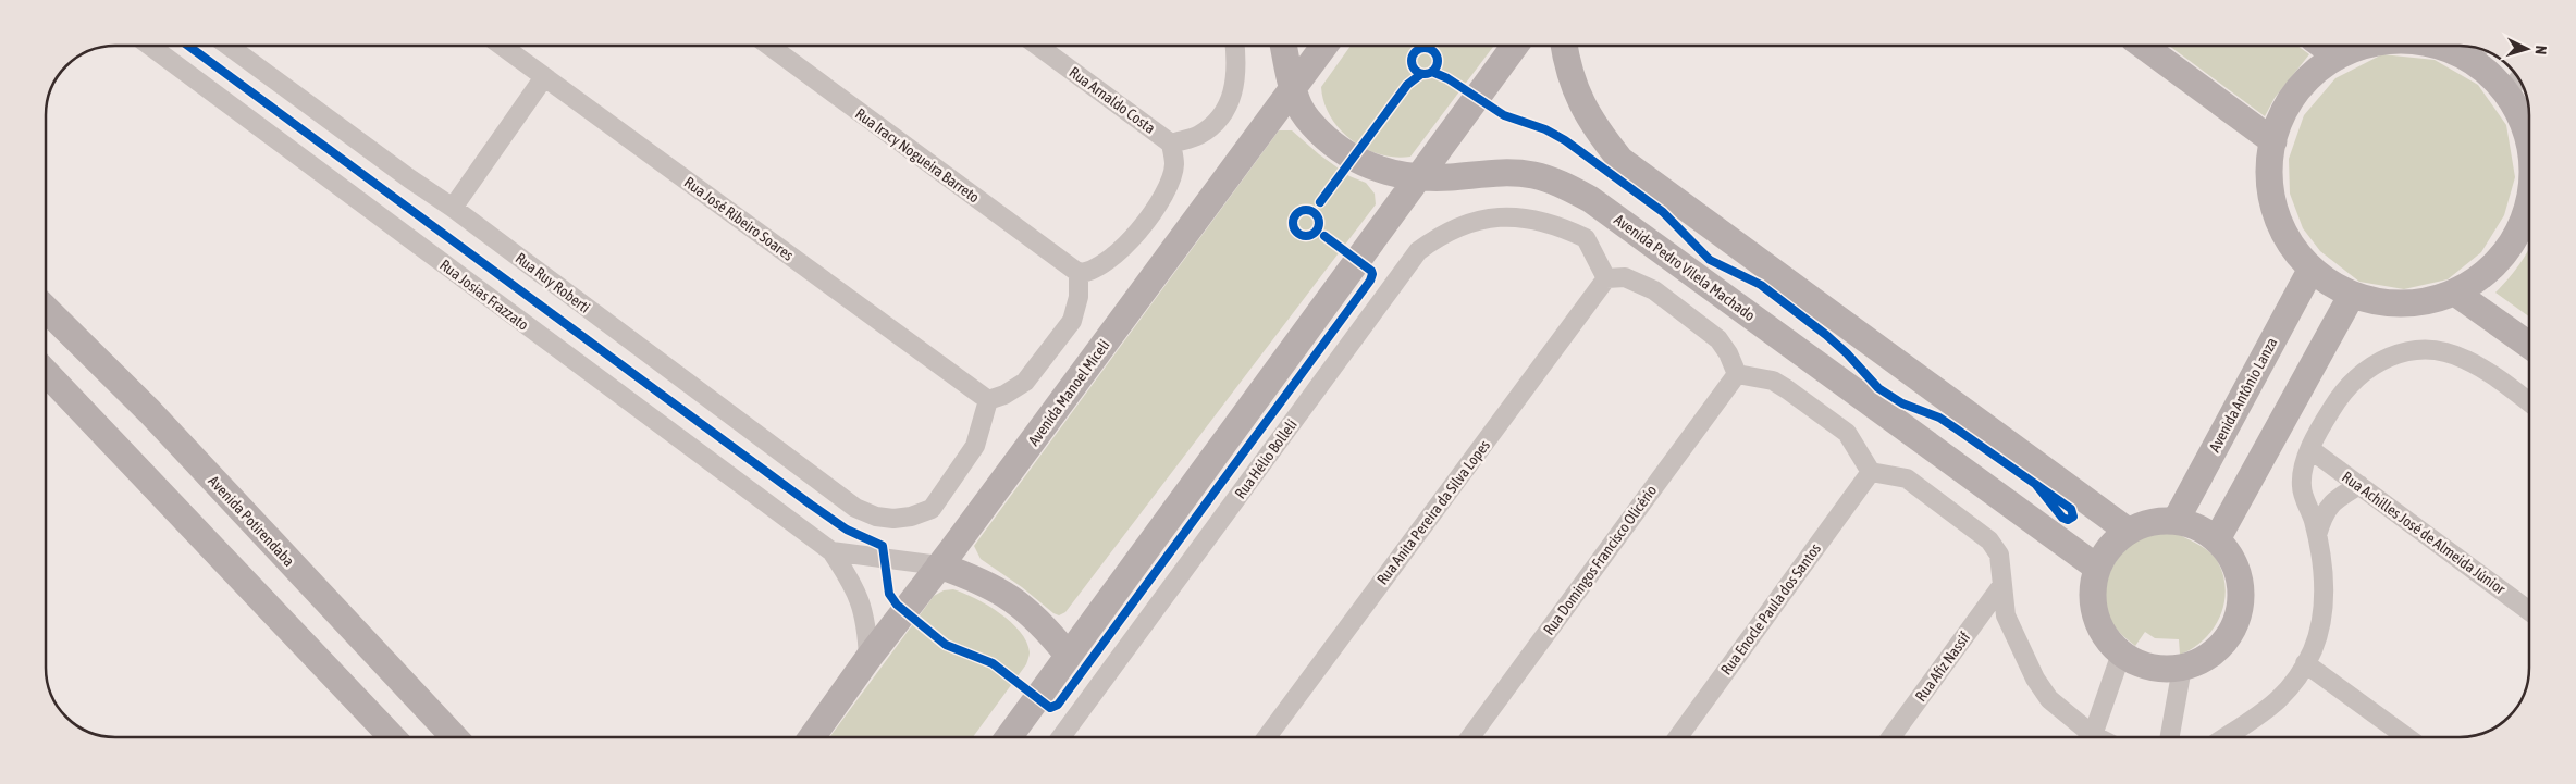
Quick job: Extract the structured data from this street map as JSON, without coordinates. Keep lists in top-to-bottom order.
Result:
{
  "streets": {
    "street": [
      "Rua Arnaldo Costa",
      "Rua Iracy Nogueira Barreto",
      "Rua José Ribeiro Soares",
      "Avenida Pedro Vilela Machado",
      "Rua Ruy Roberti",
      "Rua Josias Frazzato",
      "Avenida Manoel Miceli",
      "Avenida Antônio Lanza",
      "Rua Hélio Bolleli",
      "Rua Anita Pereira da Silva Lopes",
      "Avenida Potirendaba",
      "Rua Achilles José de Almeida Júnior",
      "Rua Domingos Francisco Olicério",
      "Rua Enocle Paula dos Santos",
      "Rua Afiz Nassif"
    ]
  },
  "crossings": [
    ["Rua José Ribeiro Soares", "Rua Ruy Roberti"],
    ["Avenida Pedro Vilela Machado", "Avenida Manoel Miceli"],
    ["Avenida Pedro Vilela Machado", "Avenida Antônio Lanza"],
    ["Rua Josias Frazzato", "Avenida Manoel Miceli"],
    ["Rua Hélio Bolleli", "Rua Anita Pereira da Silva Lopes"]
  ],
  "north": "right"
}
